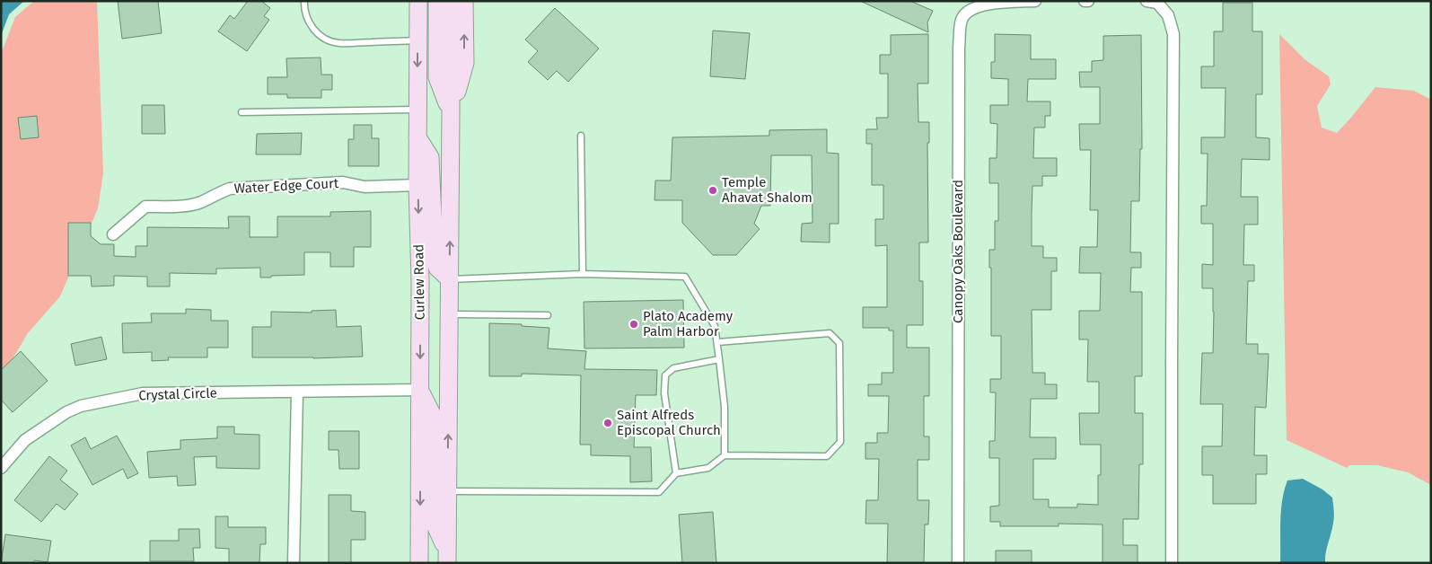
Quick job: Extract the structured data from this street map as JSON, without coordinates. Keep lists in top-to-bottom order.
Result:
{
  "streets": {
    "main road": ["Curlew Road"],
    "street": ["Water Edge Court", "Canopy Oaks Boulevard", "Crystal Circle"]
  },
  "crossings": [
    ["Water Edge Court", "Curlew Road"],
    ["Curlew Road", "Crystal Circle"]
  ],
  "places": ["Temple Ahavat Shalom", "Plato Academy Palm Harbor", "Saint Alfreds Episcopal Church"]
}
